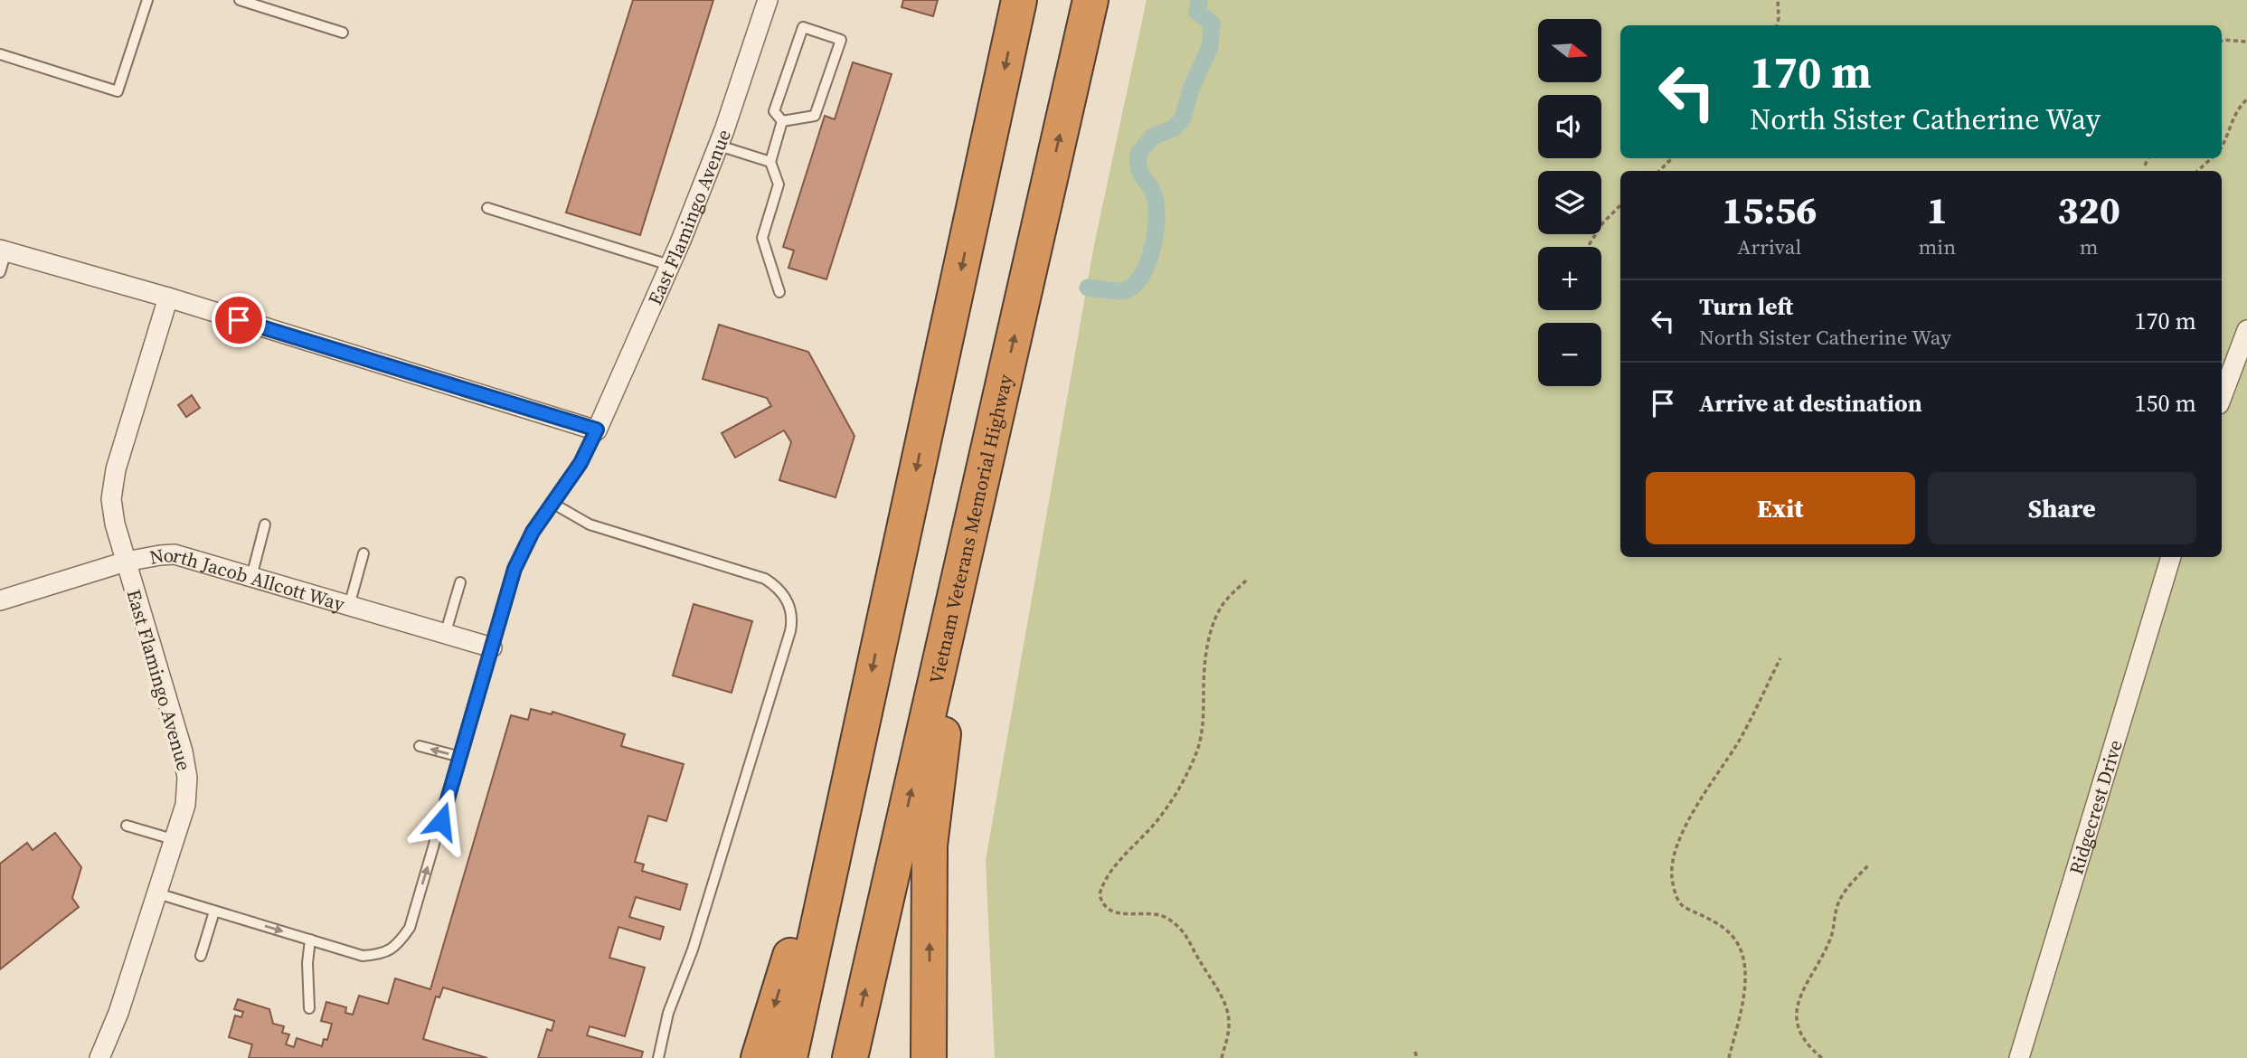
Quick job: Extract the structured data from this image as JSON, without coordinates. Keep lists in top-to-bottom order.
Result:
{
  "streets": {
    "highway": ["Vietnam Veterans Memorial Highway"],
    "street": ["East Flamingo Avenue", "North Jacob Allcott Way", "Ridgecrest Drive"]
  },
  "crossings": [
    ["East Flamingo Avenue", "North Jacob Allcott Way"]
  ],
  "north": "right",
  "page": {
    "map_buttons": ["+", "−"],
    "turn": ["170 m", "North Sister Catherine Way"],
    "eta": [
      "15:56",
      "Arrival",
      "1",
      "min",
      "320",
      "m"
    ],
    "list": [
      {
        "name": "Turn left",
        "note": "North Sister Catherine Way",
        "value": "170 m"
      },
      {
        "name": "Arrive at destination",
        "value": "150 m"
      }
    ],
    "buttons": ["Exit", "Share"]
  }
}
